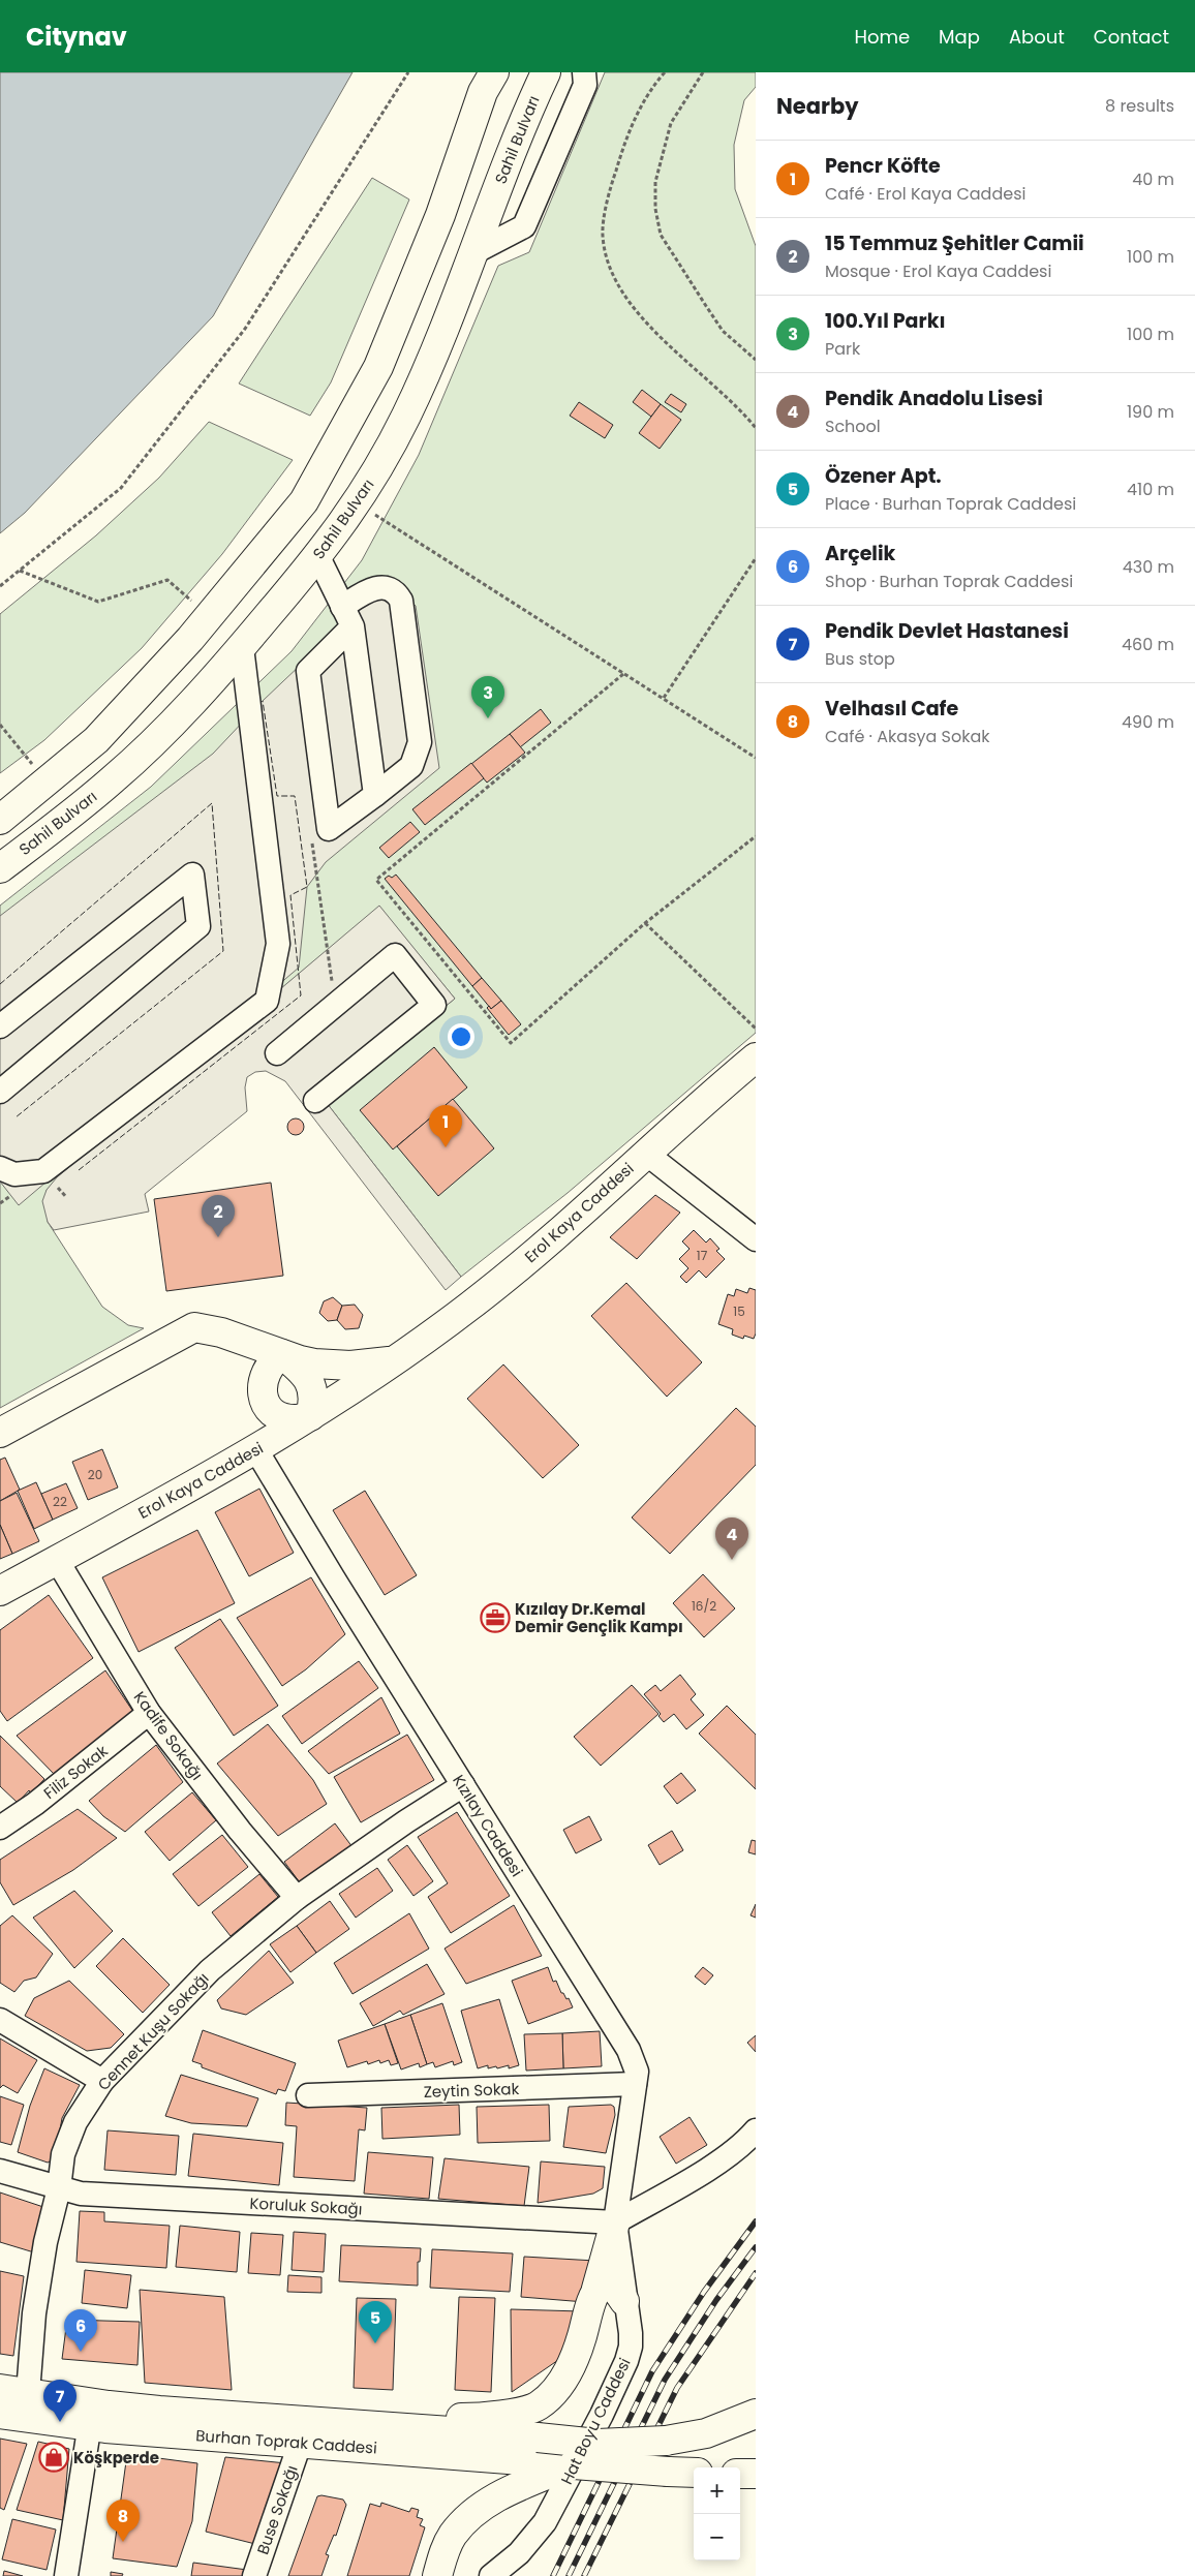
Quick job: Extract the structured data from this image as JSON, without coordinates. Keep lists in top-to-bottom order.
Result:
{
  "streets": {
    "main road": ["Sahil Bulvarı", "Erol Kaya Caddesi", "Burhan Toprak Caddesi"],
    "street": [
      "Kadife Sokağı",
      "Filiz Sokak",
      "Kızılay Caddesi",
      "Cennet Kuşu Sokağı",
      "Zeytin Sokak",
      "Koruluk Sokağı",
      "Hat Boyu Caddesi",
      "Buse Sokağı"
    ]
  },
  "crossings": [
    ["Erol Kaya Caddesi", "Kadife Sokağı"],
    ["Erol Kaya Caddesi", "Kızılay Caddesi"],
    ["Kadife Sokağı", "Filiz Sokak"],
    ["Kadife Sokağı", "Cennet Kuşu Sokağı"],
    ["Kızılay Caddesi", "Cennet Kuşu Sokağı"],
    ["Kızılay Caddesi", "Zeytin Sokak"],
    ["Kızılay Caddesi", "Koruluk Sokağı"],
    ["Kızılay Caddesi", "Hat Boyu Caddesi"],
    ["Cennet Kuşu Sokağı", "Koruluk Sokağı"],
    ["Cennet Kuşu Sokağı", "Burhan Toprak Caddesi"],
    ["Koruluk Sokağı", "Hat Boyu Caddesi"],
    ["Burhan Toprak Caddesi", "Buse Sokağı"]
  ],
  "places": {
    "office": ["Kızılay Dr.Kemal Demir Gençlik Kampı"],
    "shop": ["Köşkperde"]
  },
  "house_numbers": [
    "17",
    "15",
    "20",
    "22",
    "16/2"
  ],
  "page": {
    "header": "Citynav",
    "nav": [
      "Home",
      "Map",
      "About",
      "Contact"
    ],
    "heading": ["Nearby", "8 results"],
    "list": [
      {
        "mark": "1",
        "name": "Pencr Köfte",
        "note": "Café · Erol Kaya Caddesi",
        "value": "40 m"
      },
      {
        "mark": "2",
        "name": "15 Temmuz Şehitler Camii",
        "note": "Mosque · Erol Kaya Caddesi",
        "value": "100 m"
      },
      {
        "mark": "3",
        "name": "100.Yıl Parkı",
        "note": "Park",
        "value": "100 m"
      },
      {
        "mark": "4",
        "name": "Pendik Anadolu Lisesi",
        "note": "School",
        "value": "190 m"
      },
      {
        "mark": "5",
        "name": "Özener Apt.",
        "note": "Place · Burhan Toprak Caddesi",
        "value": "410 m"
      },
      {
        "mark": "6",
        "name": "Arçelik",
        "note": "Shop · Burhan Toprak Caddesi",
        "value": "430 m"
      },
      {
        "mark": "7",
        "name": "Pendik Devlet Hastanesi",
        "note": "Bus stop",
        "value": "460 m"
      },
      {
        "mark": "8",
        "name": "Velhasıl Cafe",
        "note": "Café · Akasya Sokak",
        "value": "490 m"
      }
    ],
    "pins": [
      "3",
      "1",
      "2",
      "4",
      "5",
      "6",
      "7",
      "8"
    ],
    "map_buttons": ["+", "−"]
  }
}
